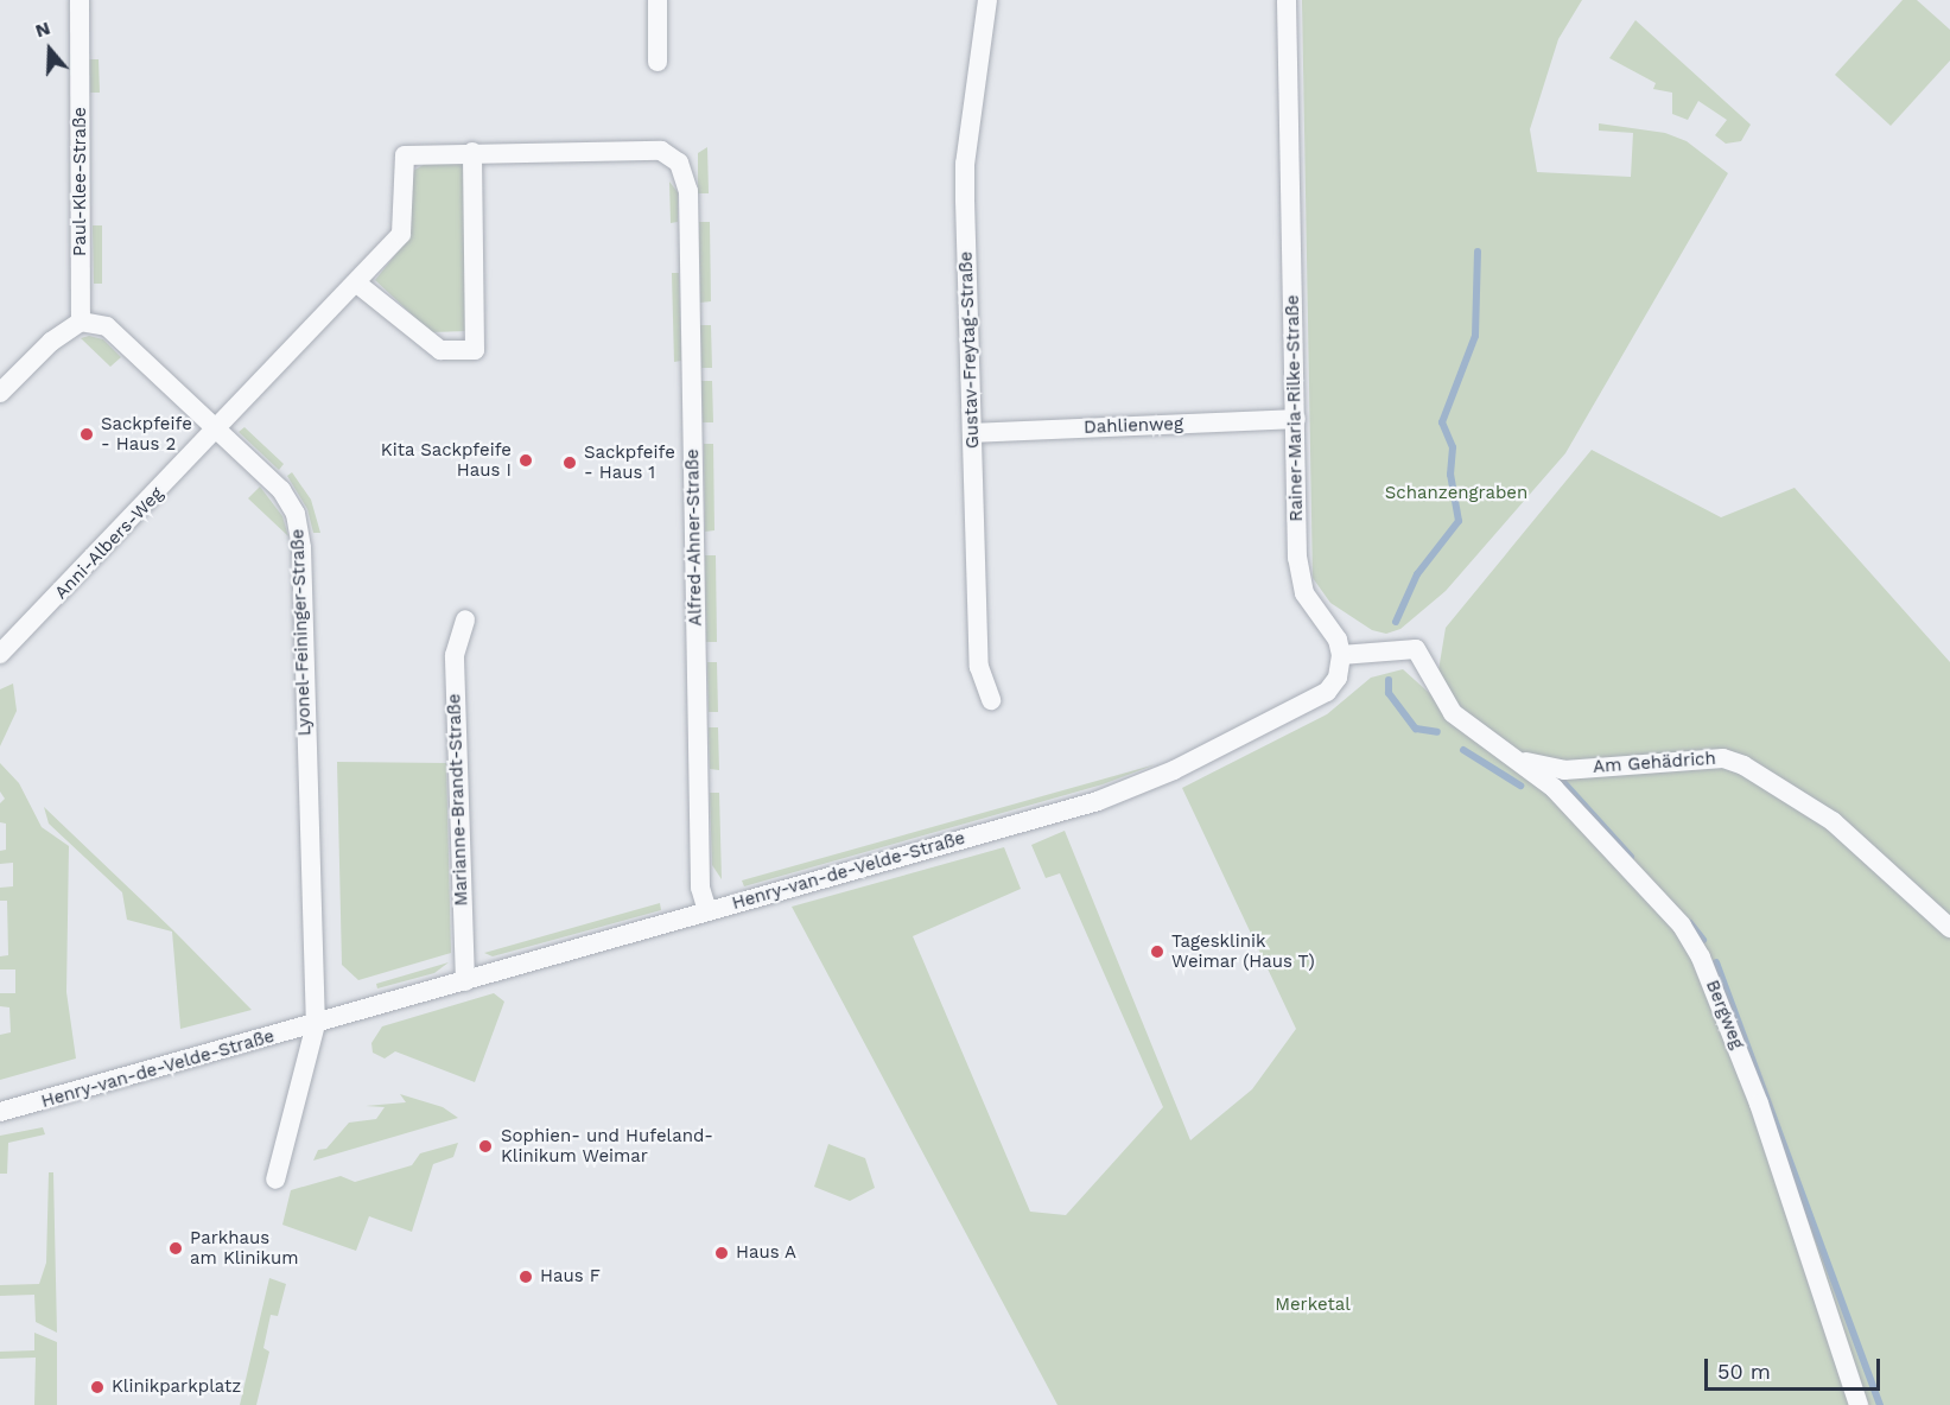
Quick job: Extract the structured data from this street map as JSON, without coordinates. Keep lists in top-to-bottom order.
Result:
{
  "streets": {
    "street": [
      "Paul-Klee-Straße",
      "Gustav-Freytag-Straße",
      "Rainer-Maria-Rilke-Straße",
      "Dahlienweg",
      "Alfred-Ahner-Straße",
      "Anni-Albers-Weg",
      "Lyonel-Feininger-Straße",
      "Am Gehädrich",
      "Marianne-Brandt-Straße",
      "Henry-van-de-Velde-Straße",
      "Bergweg"
    ]
  },
  "crossings": [
    ["Paul-Klee-Straße", "Lyonel-Feininger-Straße"],
    ["Gustav-Freytag-Straße", "Dahlienweg"],
    ["Rainer-Maria-Rilke-Straße", "Dahlienweg"],
    ["Rainer-Maria-Rilke-Straße", "Henry-van-de-Velde-Straße"],
    ["Rainer-Maria-Rilke-Straße", "Bergweg"],
    ["Alfred-Ahner-Straße", "Anni-Albers-Weg"],
    ["Alfred-Ahner-Straße", "Henry-van-de-Velde-Straße"],
    ["Anni-Albers-Weg", "Lyonel-Feininger-Straße"],
    ["Lyonel-Feininger-Straße", "Henry-van-de-Velde-Straße"],
    ["Am Gehädrich", "Bergweg"],
    ["Marianne-Brandt-Straße", "Henry-van-de-Velde-Straße"],
    ["Henry-van-de-Velde-Straße", "Bergweg"]
  ],
  "parks": ["Schanzengraben", "Merketal"],
  "places": [
    "Sackpfeife - Haus 2",
    "Kita Sackpfeife Haus I",
    "Sackpfeife - Haus 1",
    "Tagesklinik Weimar (Haus T)",
    "Sophien- und Hufeland- Klinikum Weimar",
    "Parkhaus am Klinikum",
    "Haus A",
    "Haus F",
    "Klinikparkplatz"
  ],
  "scale_bar": "50 m",
  "north": "top"
}
